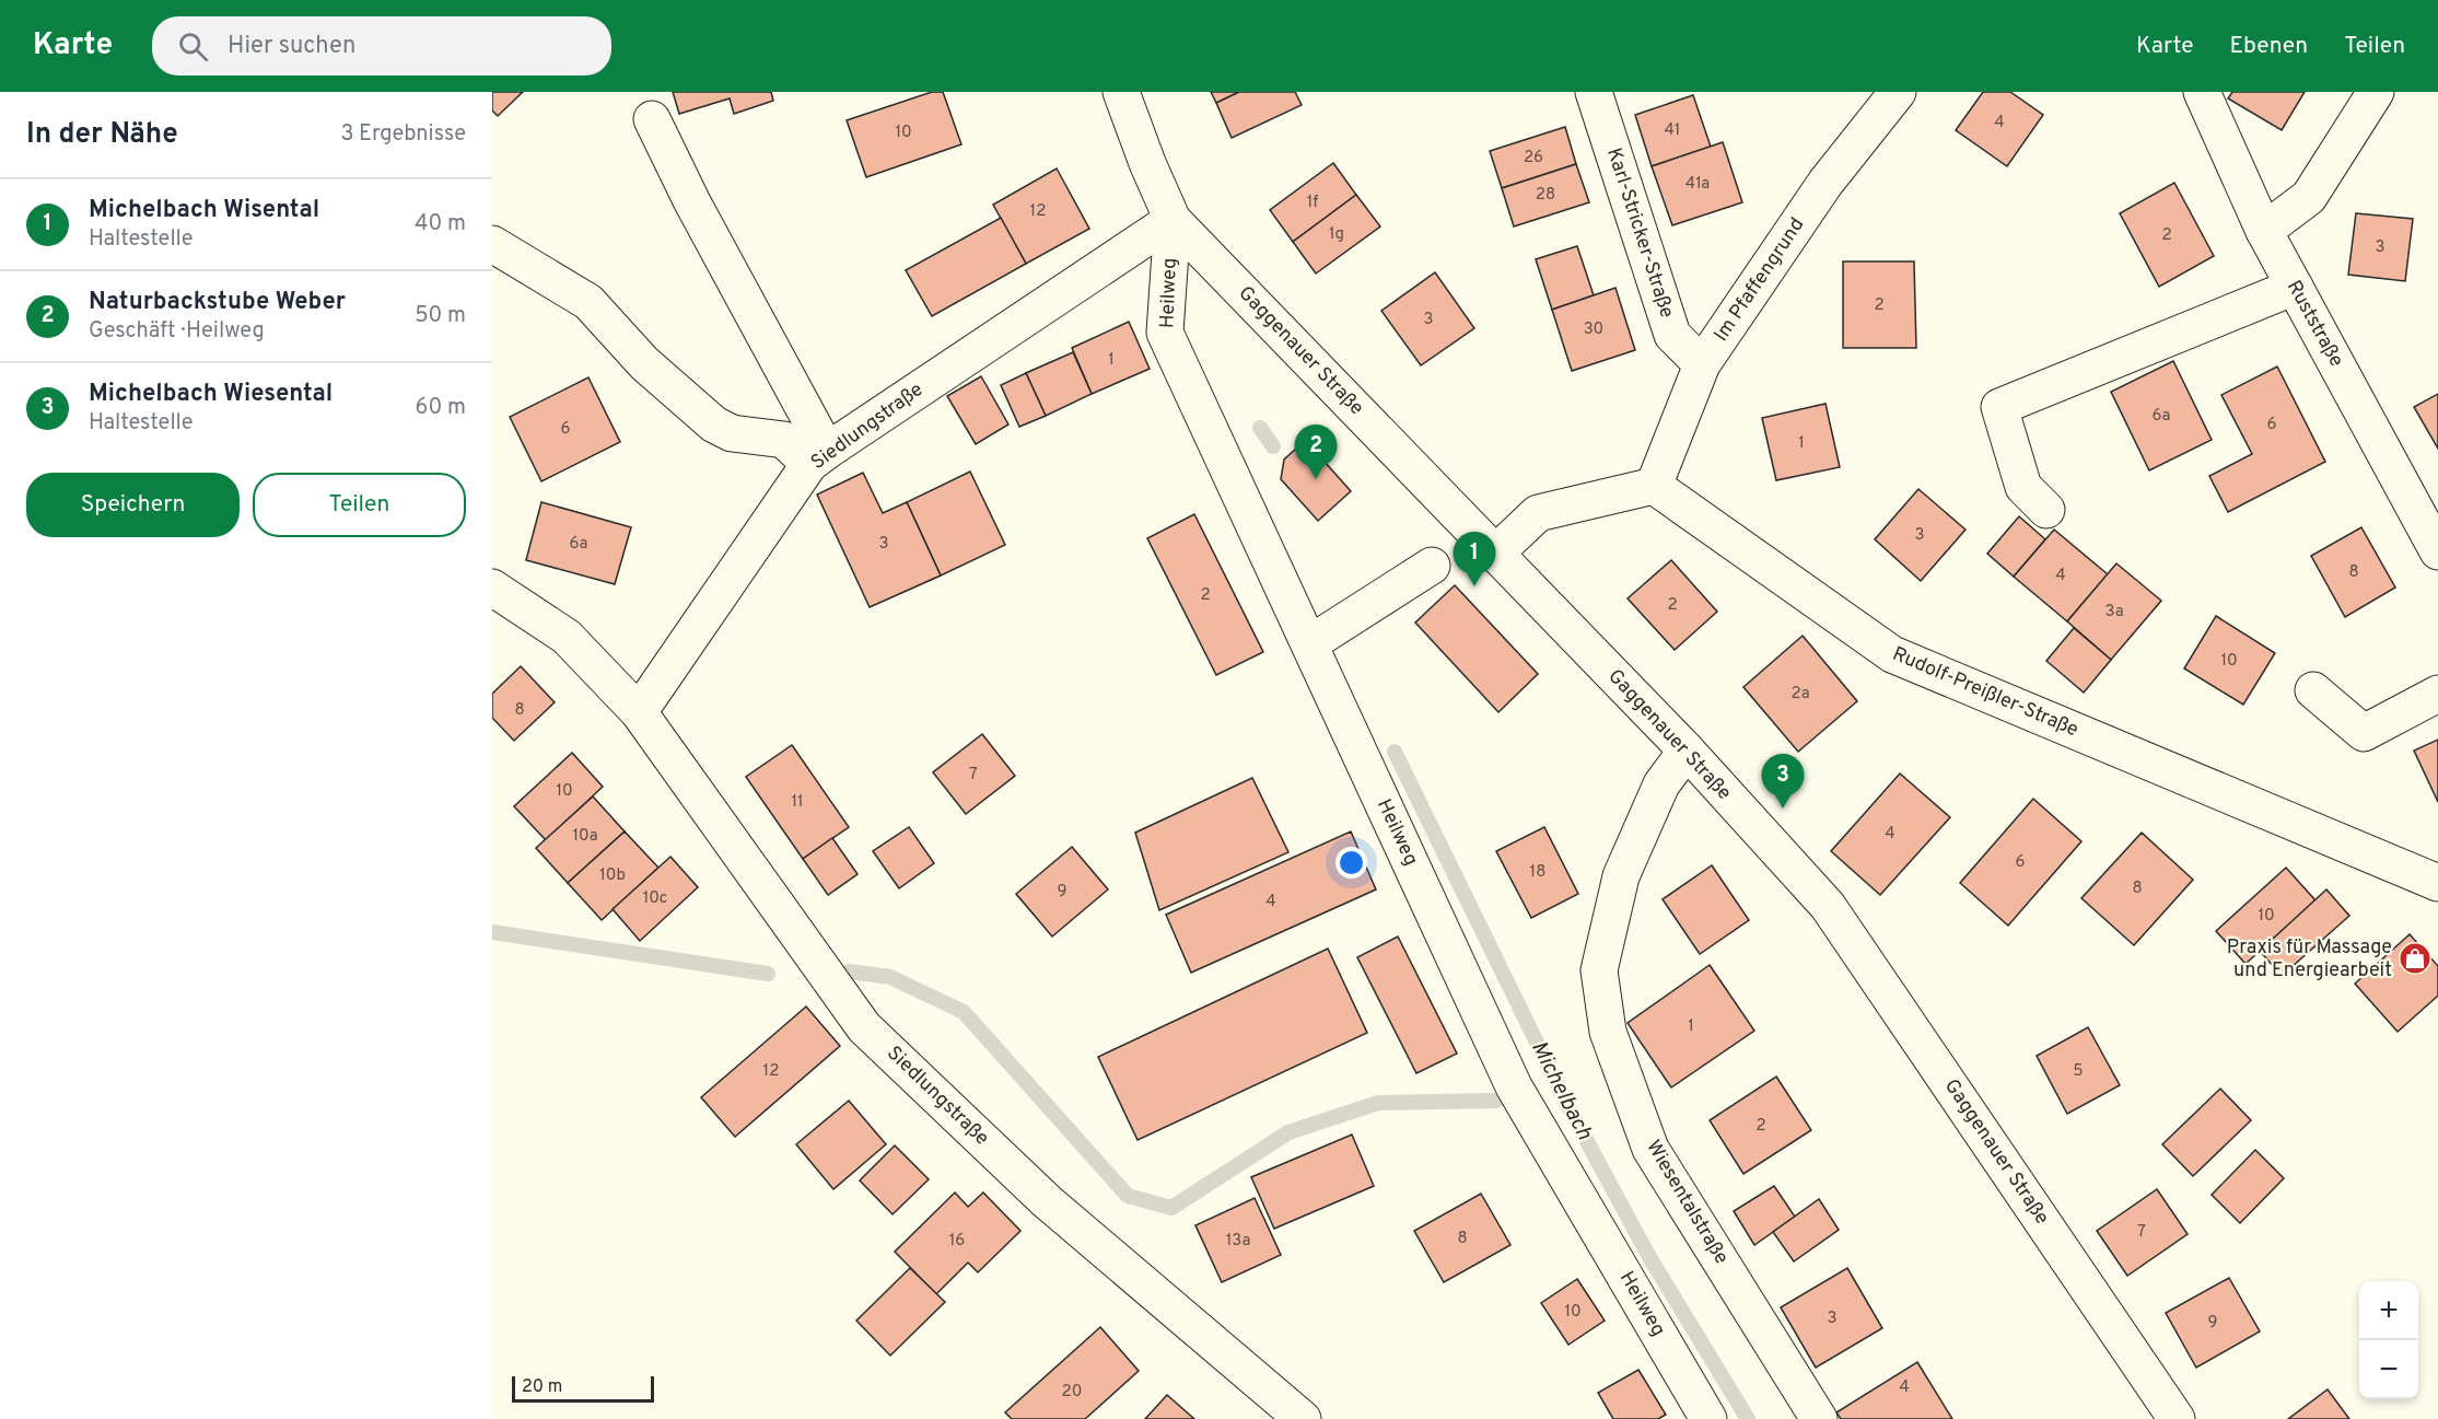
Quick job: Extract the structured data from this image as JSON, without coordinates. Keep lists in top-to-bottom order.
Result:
{
  "streets": {
    "street": [
      "Karl-Stricker-Straße",
      "Im Pfaffengrund",
      "Heilweg",
      "Ruststraße",
      "Gaggenauer Straße",
      "Siedlungstraße",
      "Rudolf-Preißler-Straße",
      "Wiesentalstraße"
    ]
  },
  "crossings": [
    ["Karl-Stricker-Straße", "Im Pfaffengrund"],
    ["Im Pfaffengrund", "Rudolf-Preißler-Straße"],
    ["Heilweg", "Gaggenauer Straße"],
    ["Heilweg", "Siedlungstraße"],
    ["Gaggenauer Straße", "Siedlungstraße"],
    ["Gaggenauer Straße", "Wiesentalstraße"]
  ],
  "water": ["Michelbach"],
  "places": {
    "shop": ["Praxis für Massage und Energiearbeit"]
  },
  "house_numbers": [
    "4",
    "41",
    "10",
    "26",
    "41a",
    "28",
    "1f",
    "12",
    "1g",
    "2",
    "3",
    "2",
    "3",
    "30",
    "1",
    "6a",
    "6",
    "6",
    "1",
    "3",
    "6a",
    "3",
    "8",
    "4",
    "2",
    "2",
    "3a",
    "10",
    "2a",
    "8",
    "7",
    "10",
    "11",
    "4",
    "10a",
    "6",
    "18",
    "10b",
    "8",
    "9",
    "10c",
    "4",
    "10",
    "1",
    "12",
    "5",
    "2",
    "7",
    "8",
    "16",
    "13a",
    "10",
    "3",
    "9",
    "4",
    "20"
  ],
  "scale_bar": "20 m",
  "page": {
    "header": "Karte",
    "search": "Hier suchen",
    "nav": ["Karte", "Ebenen", "Teilen"],
    "heading": ["In der Nähe", "3 Ergebnisse"],
    "list": [
      {
        "mark": "1",
        "name": "Michelbach Wisental",
        "note": "Haltestelle",
        "value": "40 m"
      },
      {
        "mark": "2",
        "name": "Naturbackstube Weber",
        "note": "Geschäft · Heilweg",
        "value": "50 m"
      },
      {
        "mark": "3",
        "name": "Michelbach Wiesental",
        "note": "Haltestelle",
        "value": "60 m"
      }
    ],
    "pins": ["2", "1", "3"],
    "buttons": ["Speichern", "Teilen"],
    "map_buttons": ["+", "−"],
    "scale": "20 m"
  }
}
